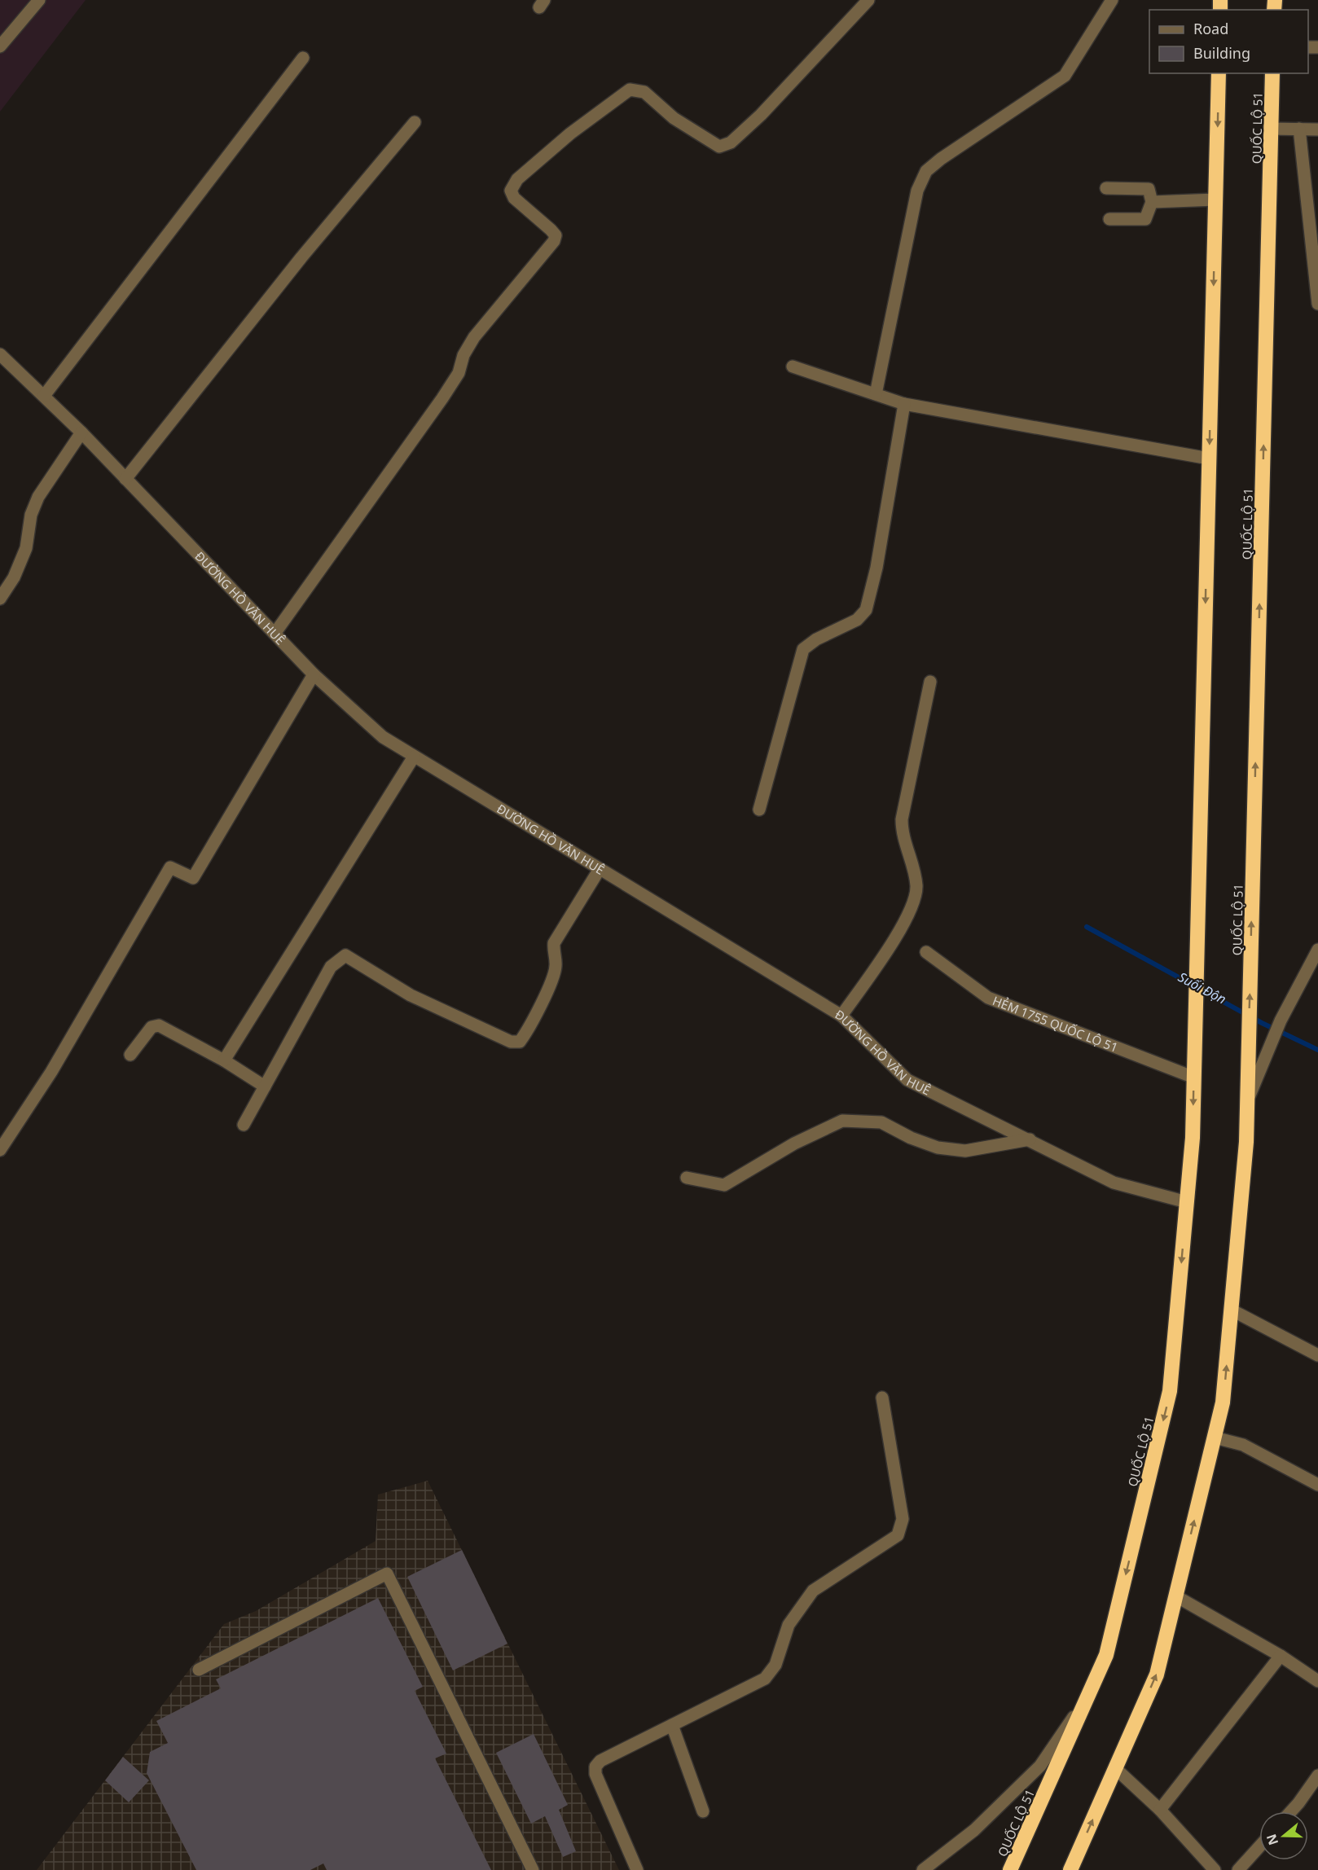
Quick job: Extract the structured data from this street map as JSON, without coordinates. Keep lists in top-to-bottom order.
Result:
{
  "streets": {
    "highway": ["QUỐC LỘ 51"],
    "street": ["ĐƯỜNG HỒ VĂN HUÊ", "HẺM 1755 QUỐC LỘ 51"]
  },
  "crossings": [
    ["QUỐC LỘ 51", "ĐƯỜNG HỒ VĂN HUÊ"],
    ["QUỐC LỘ 51", "HẺM 1755 QUỐC LỘ 51"]
  ],
  "water": ["Suối Độn"],
  "legend": ["Road", "Building"],
  "north": "left"
}
